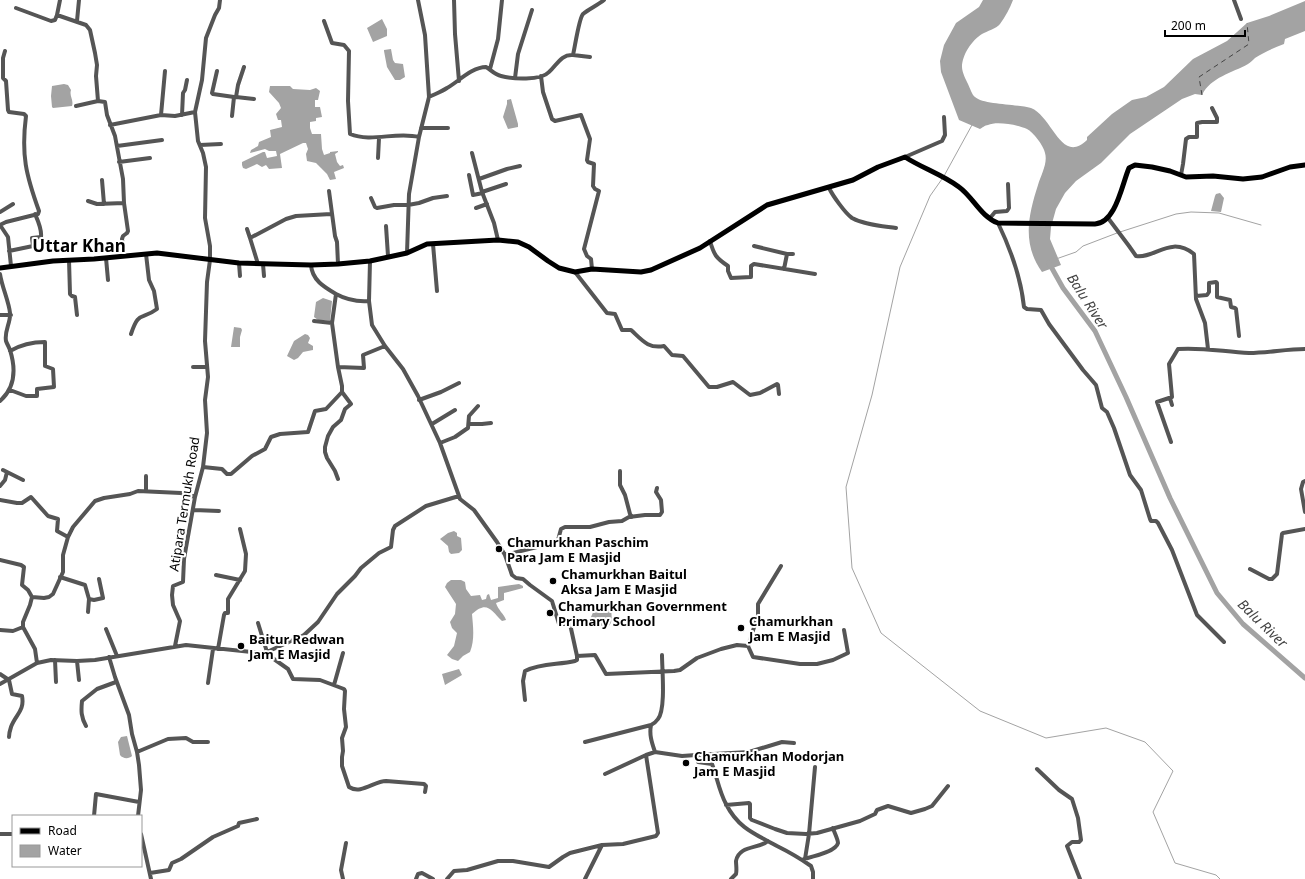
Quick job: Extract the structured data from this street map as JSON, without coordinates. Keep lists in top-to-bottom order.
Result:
{
  "streets": {
    "street": ["Atipara Termukh Road"]
  },
  "districts": ["Uttar Khan"],
  "water": ["Balu River"],
  "places": [
    "Chamurkhan Paschim Para Jam E Masjid",
    "Chamurkhan Baitul Aksa Jam E Masjid",
    "Chamurkhan Government Primary School",
    "Chamurkhan Jam E Masjid",
    "Baitur Redwan Jam E Masjid",
    "Chamurkhan Modorjan Jam E Masjid"
  ],
  "legend": ["Road", "Water"],
  "scale_bar": "200 m"
}
